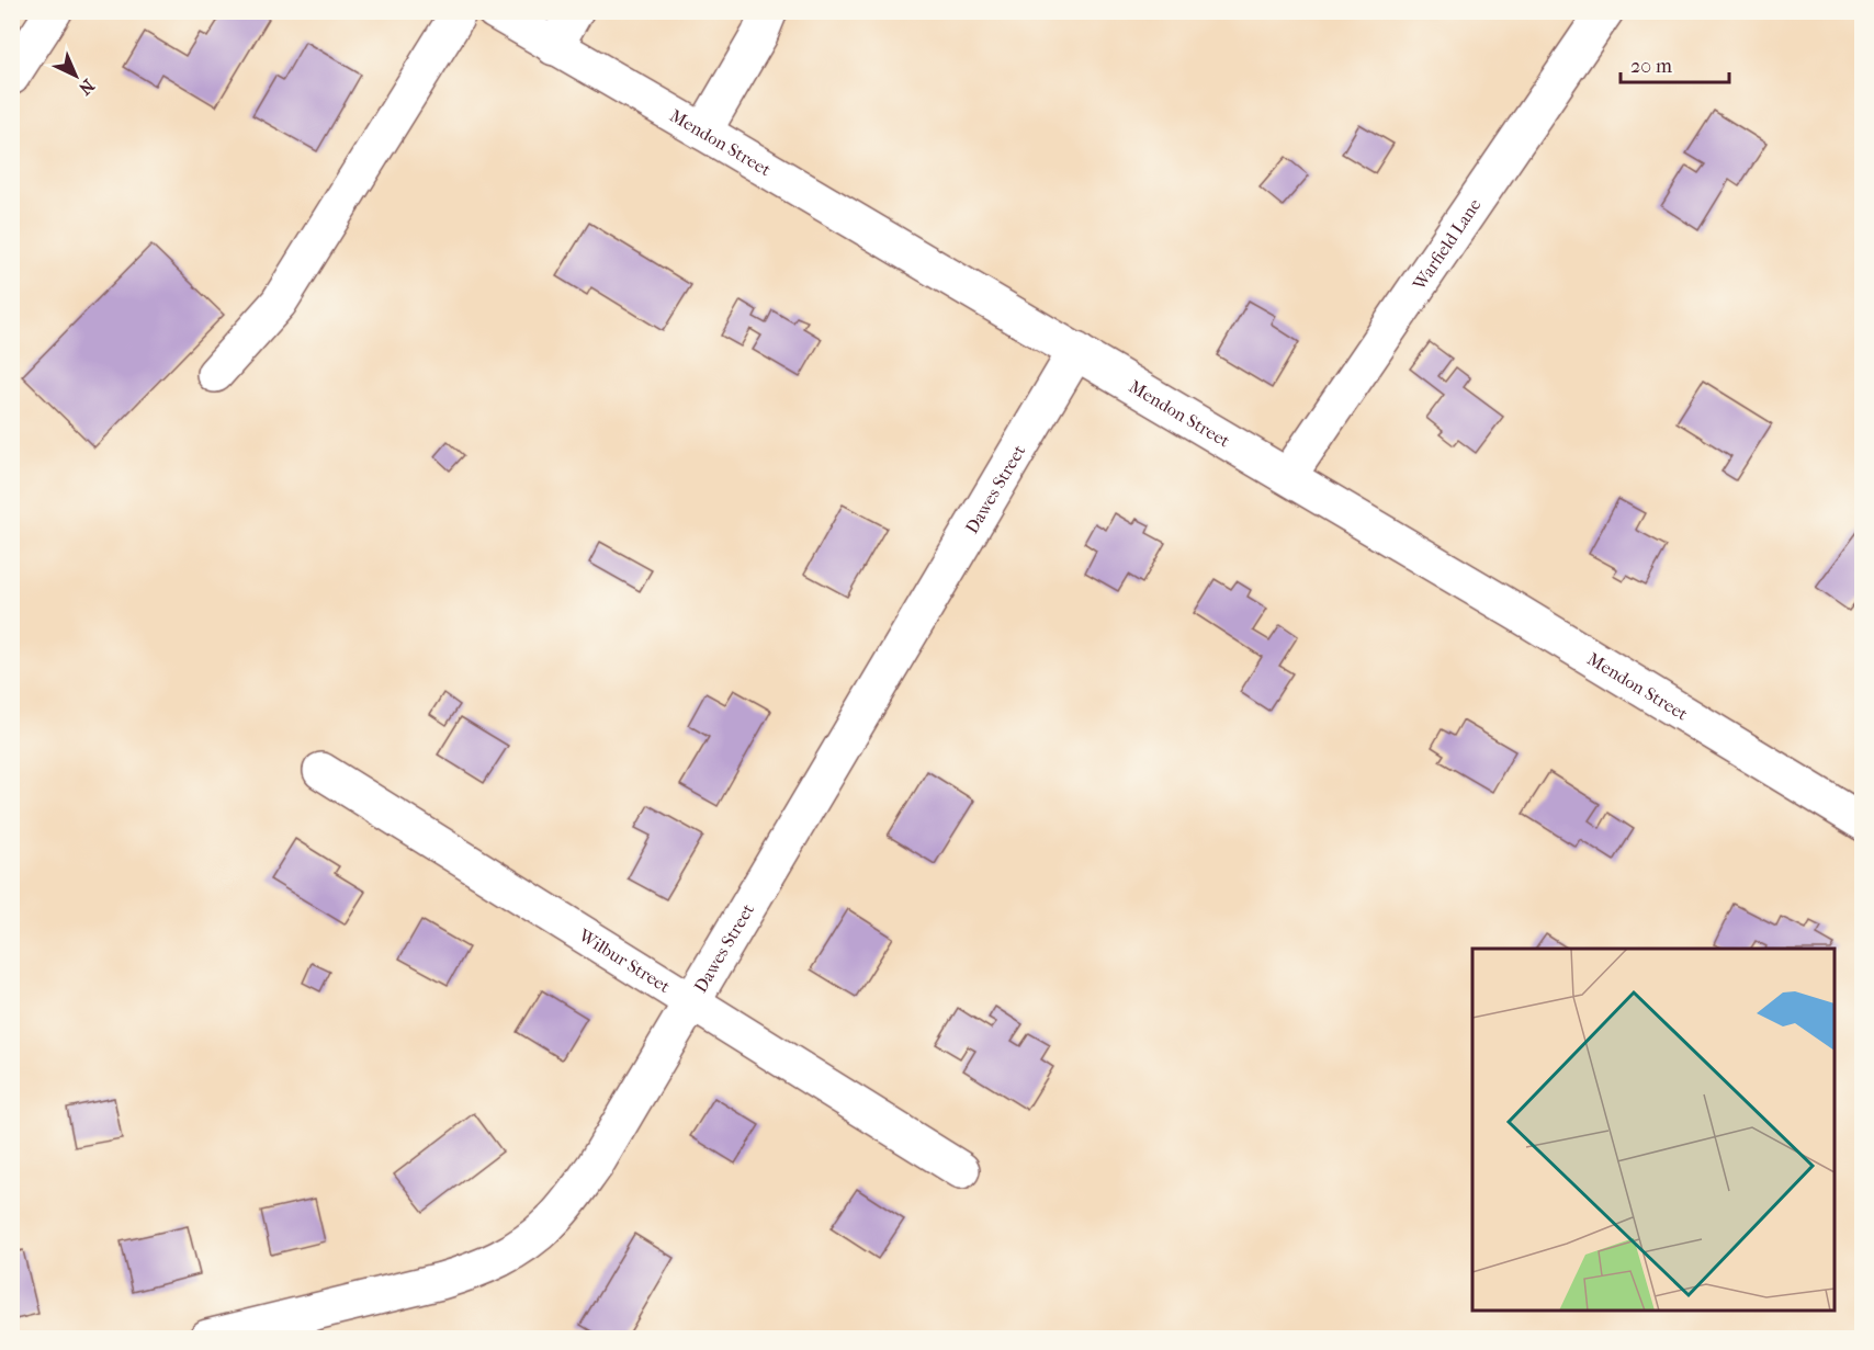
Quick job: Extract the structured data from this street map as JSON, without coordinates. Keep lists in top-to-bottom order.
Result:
{
  "streets": {
    "street": [
      "Mendon Street",
      "Warfield Lane",
      "Dawes Street",
      "Wilbur Street"
    ]
  },
  "crossings": [
    ["Mendon Street", "Warfield Lane"],
    ["Mendon Street", "Dawes Street"],
    ["Dawes Street", "Wilbur Street"]
  ],
  "scale_bar": "20 m",
  "north": "bottom right"
}
